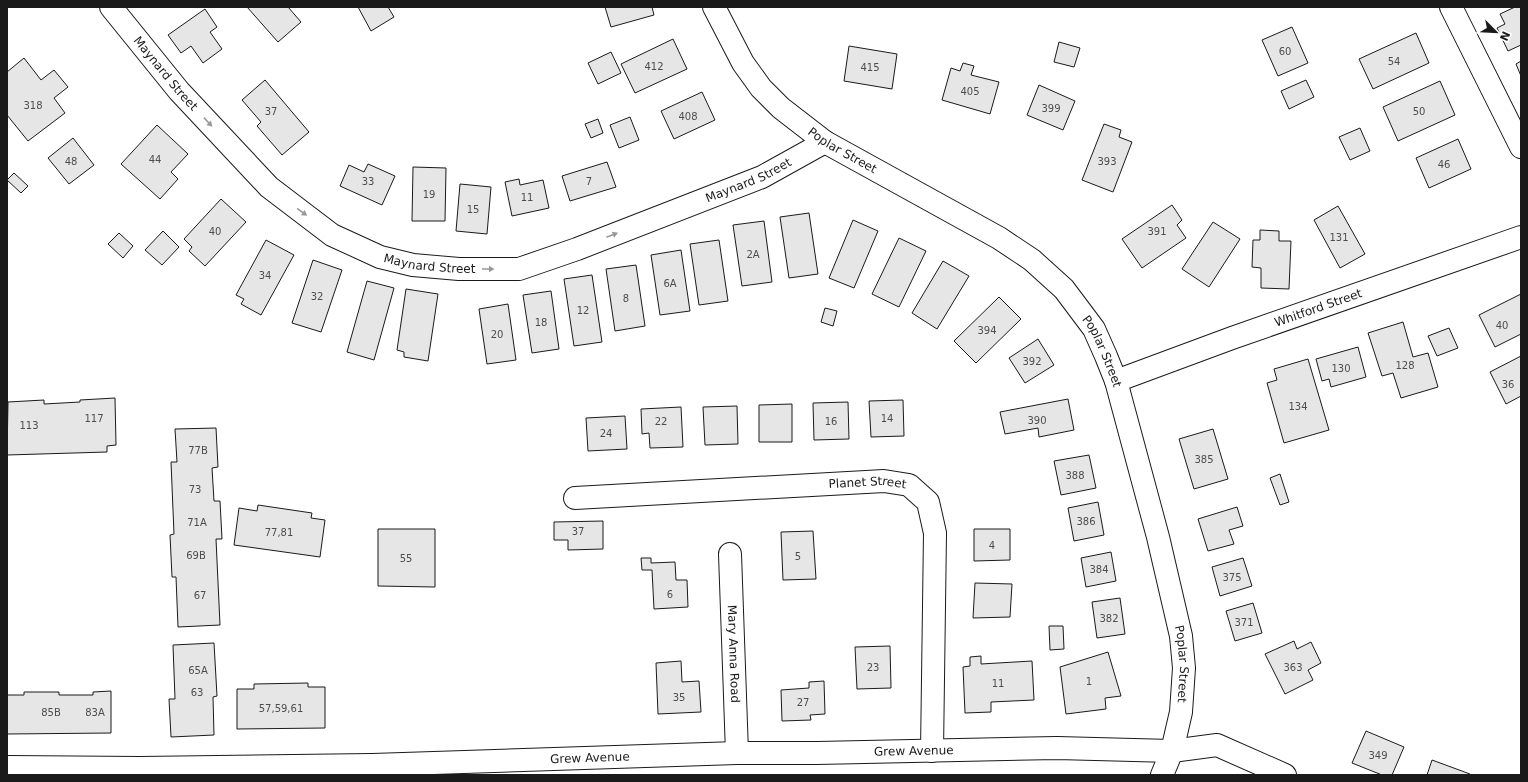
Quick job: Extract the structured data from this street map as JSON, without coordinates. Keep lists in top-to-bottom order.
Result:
{
  "streets": {
    "street": [
      "Maynard Street",
      "Poplar Street",
      "Whitford Street",
      "Planet Street",
      "Mary Anna Road",
      "Grew Avenue"
    ]
  },
  "crossings": [
    ["Maynard Street", "Poplar Street"],
    ["Poplar Street", "Whitford Street"],
    ["Poplar Street", "Grew Avenue"],
    ["Planet Street", "Grew Avenue"],
    ["Mary Anna Road", "Grew Avenue"]
  ],
  "one_way": ["Maynard Street"],
  "house_numbers": [
    "60",
    "54",
    "412",
    "415",
    "405",
    "318",
    "399",
    "37",
    "50",
    "408",
    "44",
    "48",
    "393",
    "46",
    "33",
    "7",
    "19",
    "11",
    "15",
    "40",
    "391",
    "131",
    "2A",
    "34",
    "6A",
    "32",
    "8",
    "12",
    "18",
    "40",
    "394",
    "20",
    "392",
    "128",
    "130",
    "36",
    "134",
    "117",
    "14",
    "390",
    "22",
    "16",
    "113",
    "24",
    "77B",
    "385",
    "388",
    "73",
    "386",
    "71A",
    "37",
    "77,81",
    "4",
    "69B",
    "5",
    "55",
    "384",
    "375",
    "6",
    "67",
    "382",
    "371",
    "23",
    "363",
    "65A",
    "1",
    "11",
    "63",
    "35",
    "27",
    "57,59,61",
    "85B",
    "83A",
    "349"
  ],
  "north": "bottom right"
}
